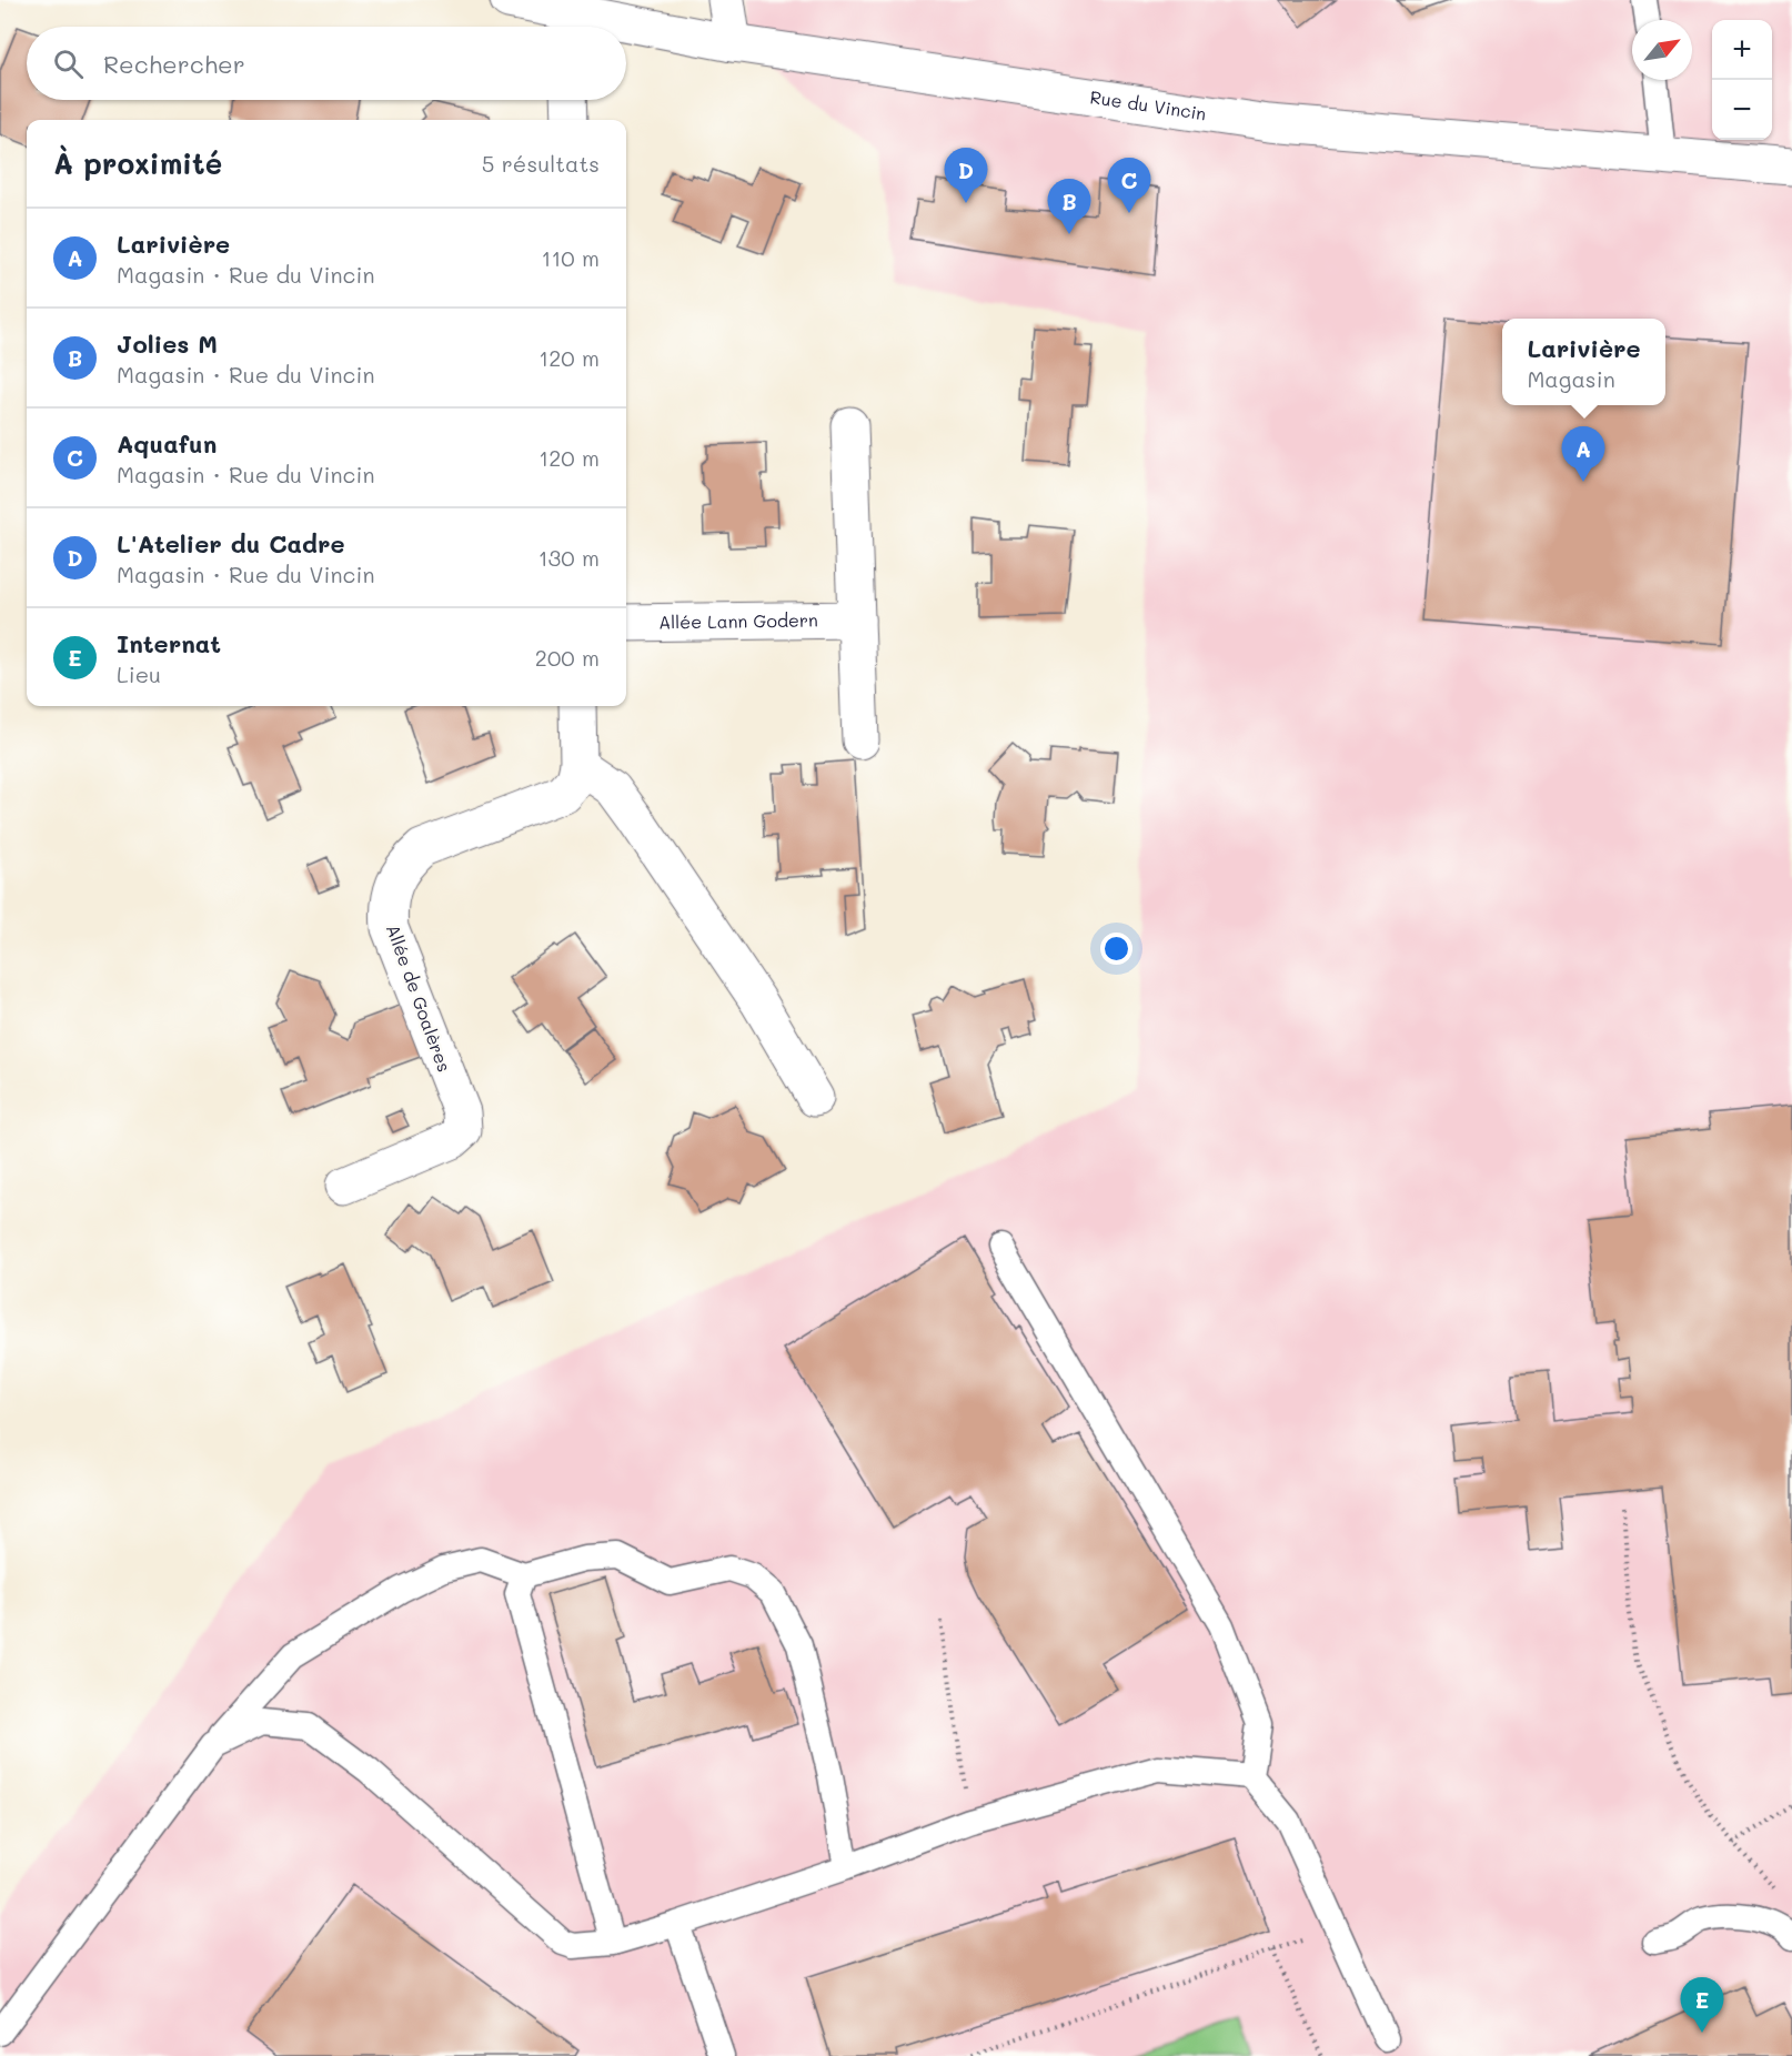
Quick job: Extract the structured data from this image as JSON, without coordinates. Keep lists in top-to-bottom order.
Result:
{
  "streets": {
    "street": ["Rue du Vincin", "Allée Lann Godern", "Allée de Goalères"]
  },
  "north": "top right",
  "page": {
    "map_buttons": ["+", "−"],
    "search": "Rechercher",
    "heading": ["À proximité", "5 résultats"],
    "pins": [
      "D",
      "C",
      "B",
      "A",
      "E"
    ],
    "list": [
      {
        "mark": "A",
        "name": "Larivière",
        "note": "Magasin · Rue du Vincin",
        "value": "110 m"
      },
      {
        "mark": "B",
        "name": "Jolies M",
        "note": "Magasin · Rue du Vincin",
        "value": "120 m"
      },
      {
        "mark": "C",
        "name": "Aquafun",
        "note": "Magasin · Rue du Vincin",
        "value": "120 m"
      },
      {
        "mark": "D",
        "name": "L'Atelier du Cadre",
        "note": "Magasin · Rue du Vincin",
        "value": "130 m"
      },
      {
        "mark": "E",
        "name": "Internat",
        "note": "Lieu",
        "value": "200 m"
      }
    ],
    "popup": ["Larivière", "Magasin"]
  }
}
